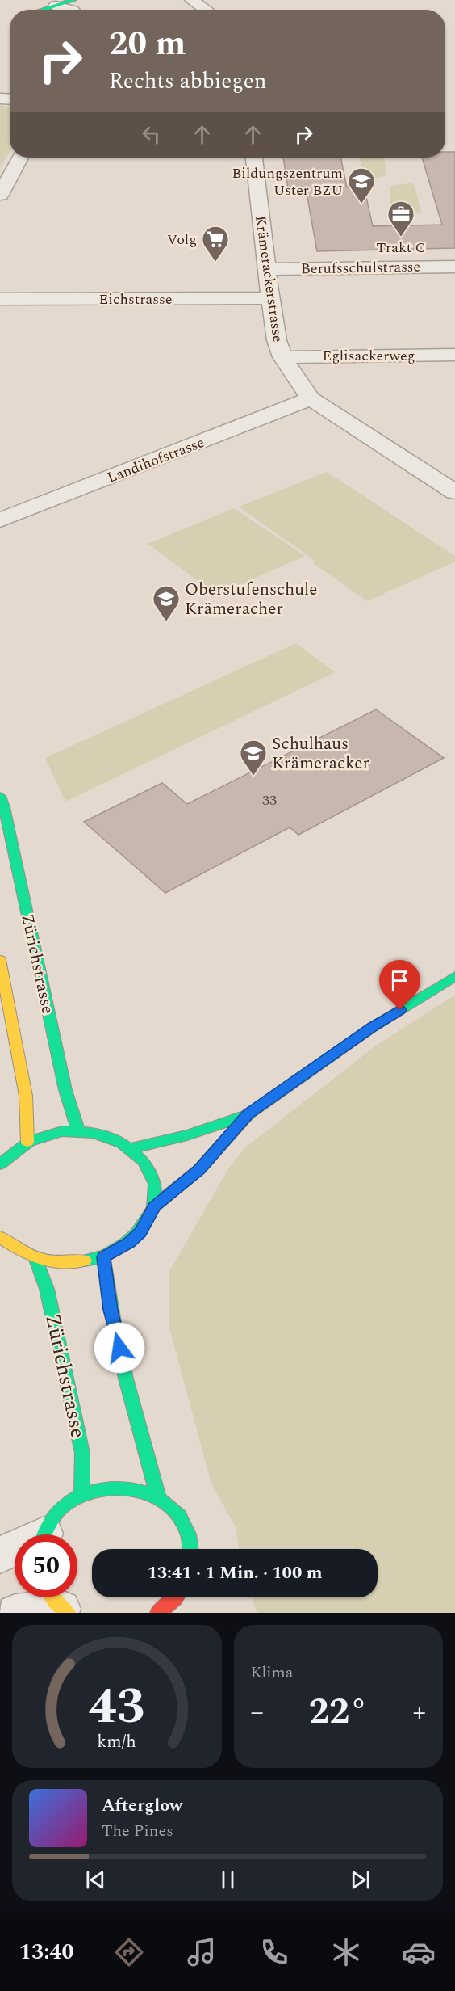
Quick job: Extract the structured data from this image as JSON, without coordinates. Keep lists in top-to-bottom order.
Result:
{
  "streets": {
    "main road": ["Zürichstrasse"],
    "street": [
      "Berufsschulstrasse",
      "Krämerackerstrasse",
      "Eichstrasse",
      "Eglisackerweg",
      "Landihofstrasse"
    ]
  },
  "crossings": [
    ["Berufsschulstrasse", "Krämerackerstrasse"],
    ["Krämerackerstrasse", "Eichstrasse"],
    ["Krämerackerstrasse", "Eglisackerweg"],
    ["Krämerackerstrasse", "Landihofstrasse"]
  ],
  "places": {
    "school or university": ["Bildungszentrum Uster BZU", "Oberstufenschule Krämeracher", "Schulhaus Krämeracker"],
    "office": ["Trakt C"],
    "supermarket": ["Volg"]
  },
  "house_numbers": ["33"],
  "page": {
    "turn": ["20 m", "Rechts abbiegen"],
    "limit": "50",
    "trip": "13:41 · 1 Min. · 100 m",
    "tile": "Klima",
    "heat": ["−", "22°", "+"],
    "song": ["Afterglow", "The Pines"],
    "tabs": "13:40",
    "gauge": ["43", "km/h"]
  }
}
